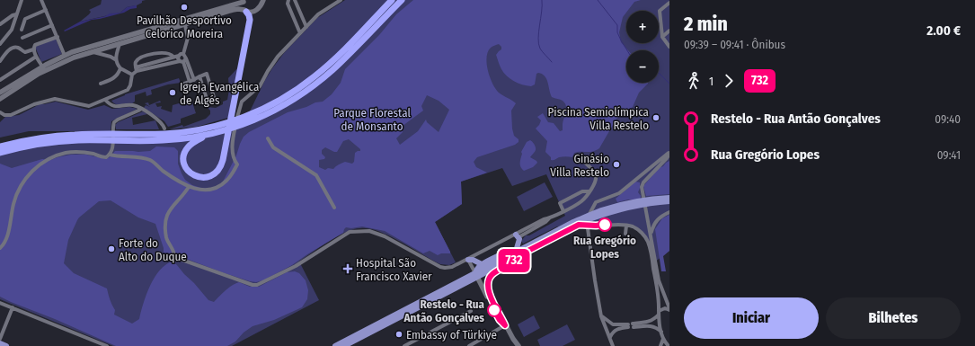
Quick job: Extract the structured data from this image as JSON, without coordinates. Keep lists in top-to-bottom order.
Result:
{
  "parks": ["Parque Florestal de Monsanto"],
  "places": {
    "other": [
      "Pavilhão Desportivo Celorico Moreira",
      "Igreja Evangélica de Algés",
      "Piscina Semiolímpica Villa Restelo",
      "Ginásio Villa Restelo",
      "Rua Gregório Lopes",
      "Forte do Alto do Duque",
      "Restelo - Rua Antão Gonçalves",
      "Embassy of Türkiye"
    ],
    "health": ["Hospital São Francisco Xavier"]
  },
  "lines": ["bus line 732"],
  "page": {
    "on_map": "732",
    "heading": ["2 min", "09:39 – 09:41 · Ônibus", "2.00 €"],
    "map_buttons": ["+", "−"],
    "legs": ["1", "732"],
    "list": [
      {
        "name": "Restelo - Rua Antão Gonçalves",
        "value": "09:40"
      },
      {
        "name": "Rua Gregório Lopes",
        "value": "09:41"
      }
    ],
    "buttons": ["Iniciar", "Bilhetes"]
  }
}
